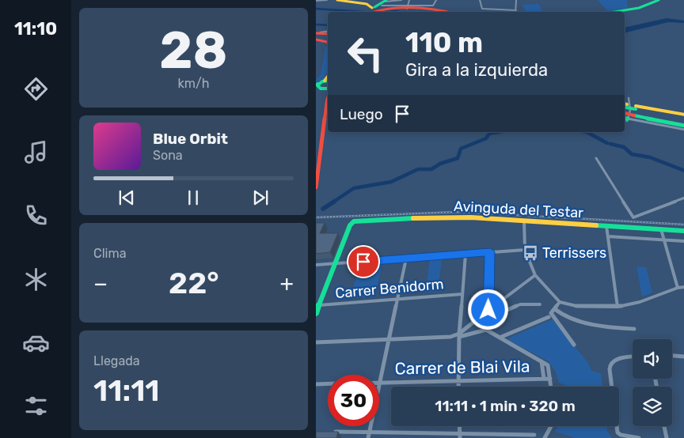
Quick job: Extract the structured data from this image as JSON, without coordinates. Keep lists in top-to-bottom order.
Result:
{
  "streets": {
    "main road": ["Avinguda del Testar"],
    "street": ["Carrer Benidorm", "Carrer de Blai Vila"]
  },
  "places": {
    "bus stop": ["Terrissers"]
  },
  "page": {
    "tabs": "11:10",
    "tile": [
      ["28", "km/h"],
      "Clima",
      ["Llegada", "11:11"]
    ],
    "turn": ["110 m", "Gira a la izquierda"],
    "then": "Luego",
    "song": ["Blue Orbit", "Sona"],
    "heat": ["−", "22°", "+"],
    "limit": "30",
    "trip": "11:11 · 1 min · 320 m"
  }
}
